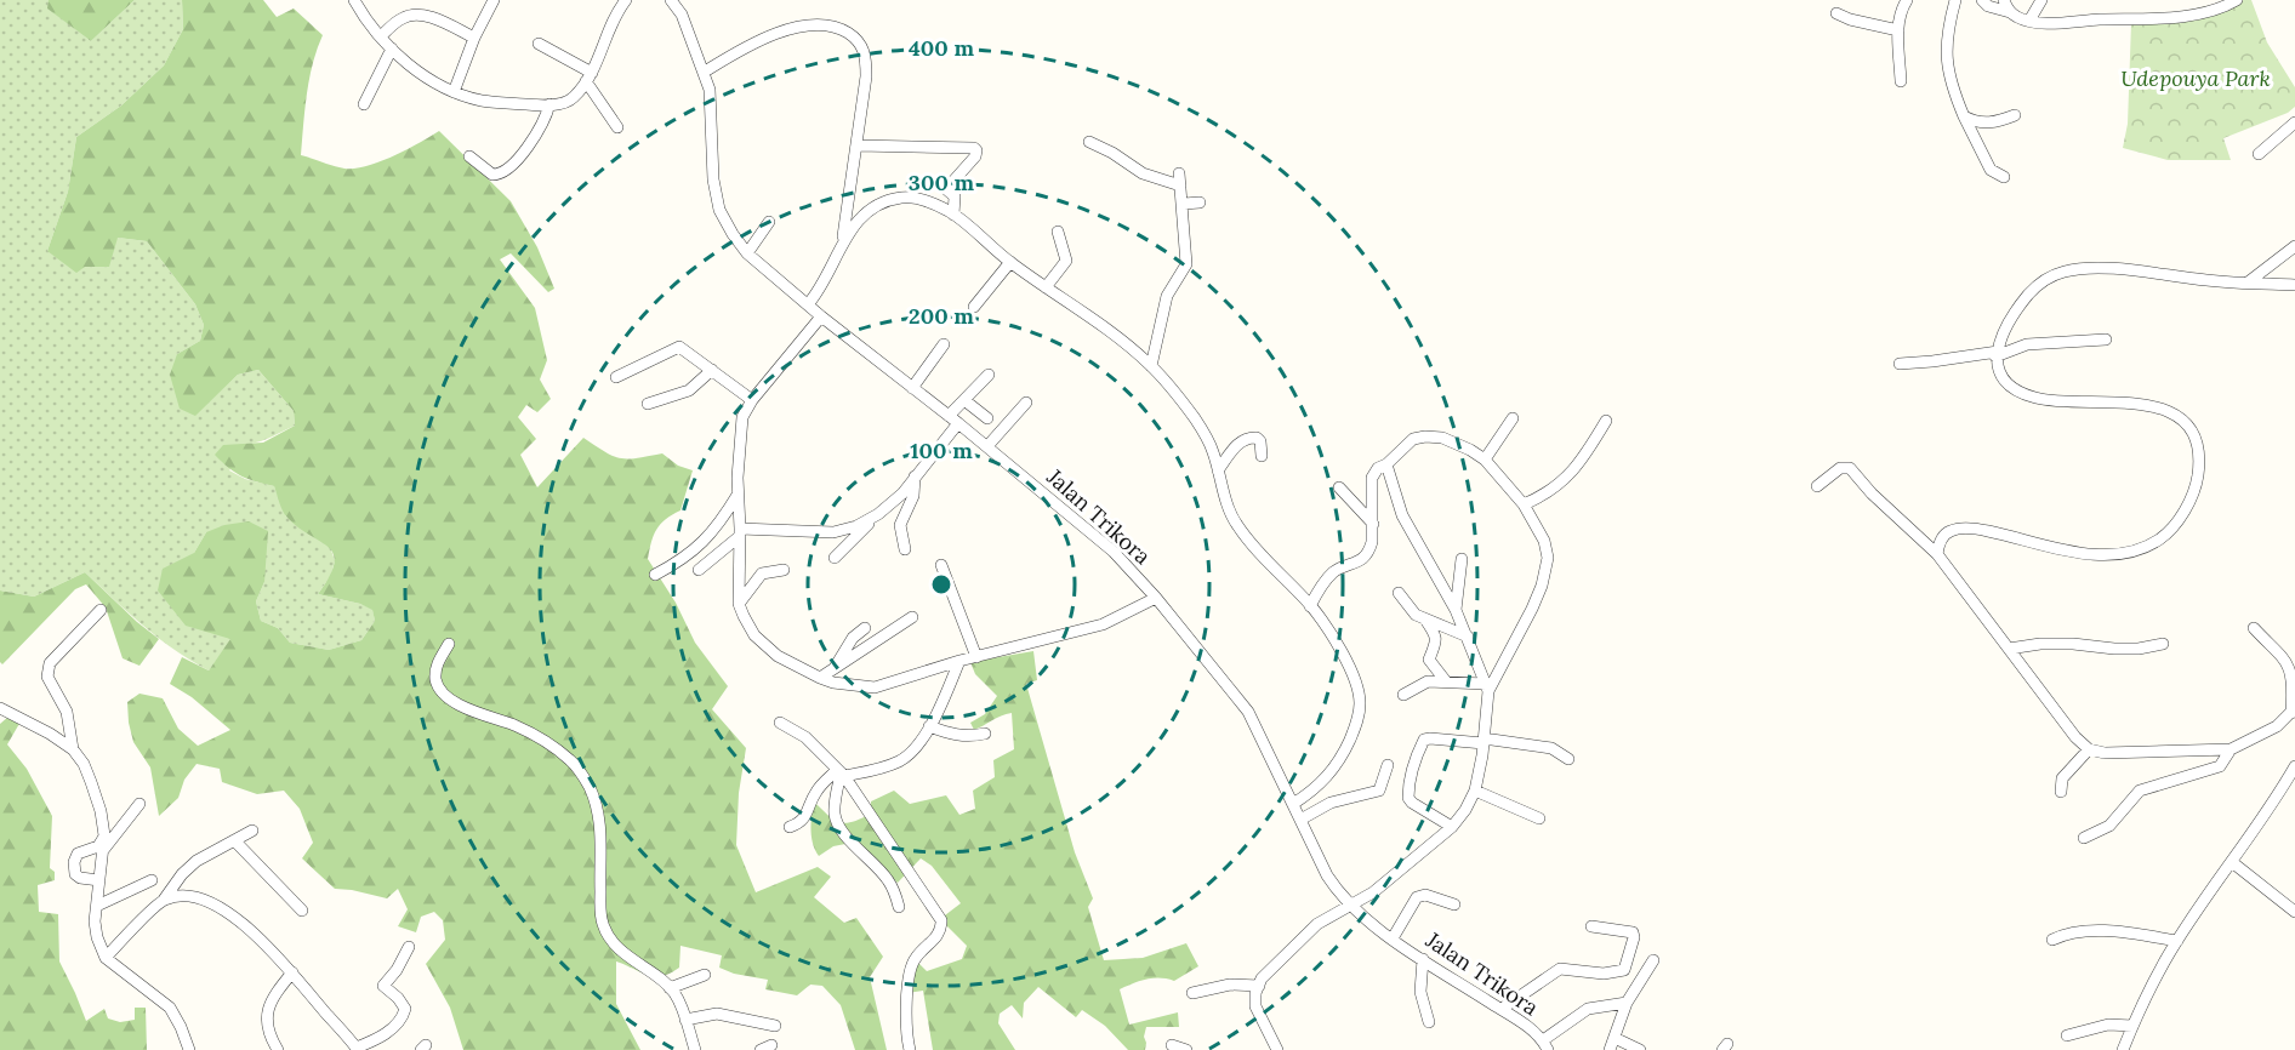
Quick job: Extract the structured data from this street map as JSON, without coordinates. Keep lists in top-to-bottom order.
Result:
{
  "streets": {
    "street": ["Jalan Trikora"]
  },
  "parks": ["Udepouya Park"],
  "rings": [
    "400 m",
    "300 m",
    "200 m",
    "100 m"
  ]
}
